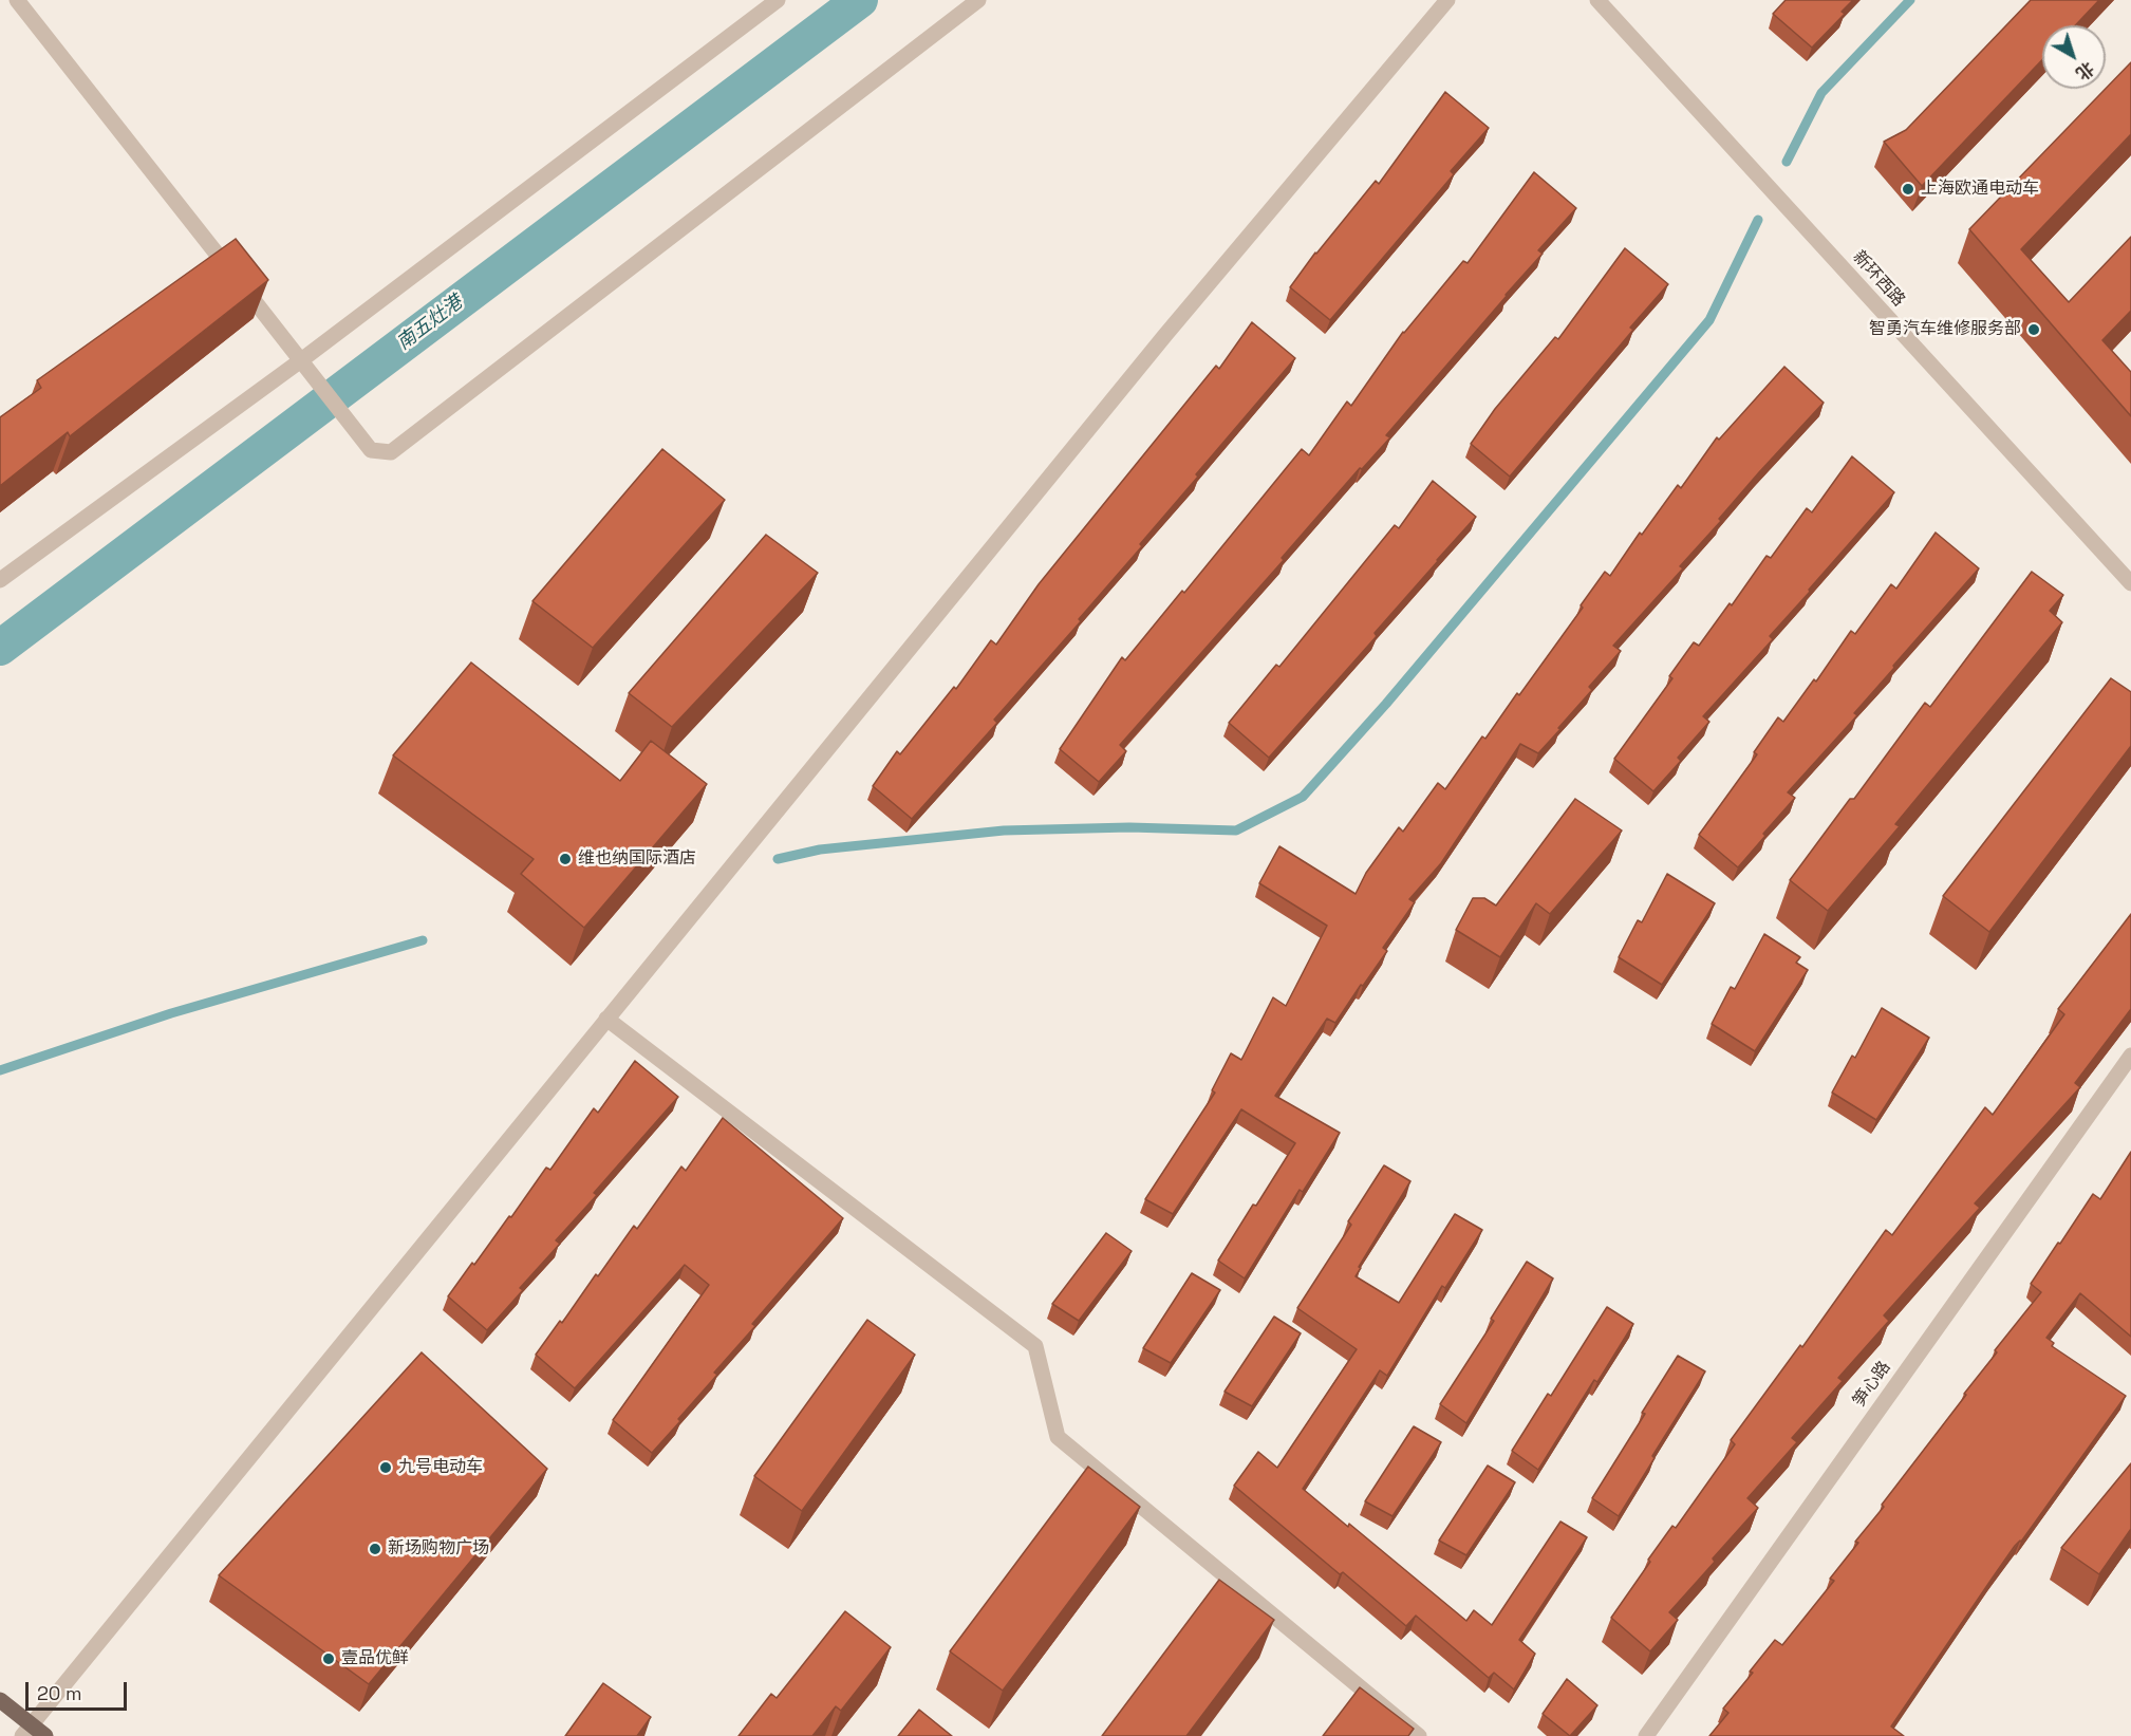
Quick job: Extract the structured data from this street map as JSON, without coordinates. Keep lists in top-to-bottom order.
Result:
{
  "streets": {
    "street": ["新环西路", "笋心路"]
  },
  "water": ["南五灶港"],
  "places": [
    "上海欧通电动车",
    "智勇汽车维修服务部",
    "维也纳国际酒店",
    "九号电动车",
    "新场购物广场",
    "壹品优鲜"
  ],
  "scale_bar": "20 m",
  "north": "bottom right"
}
